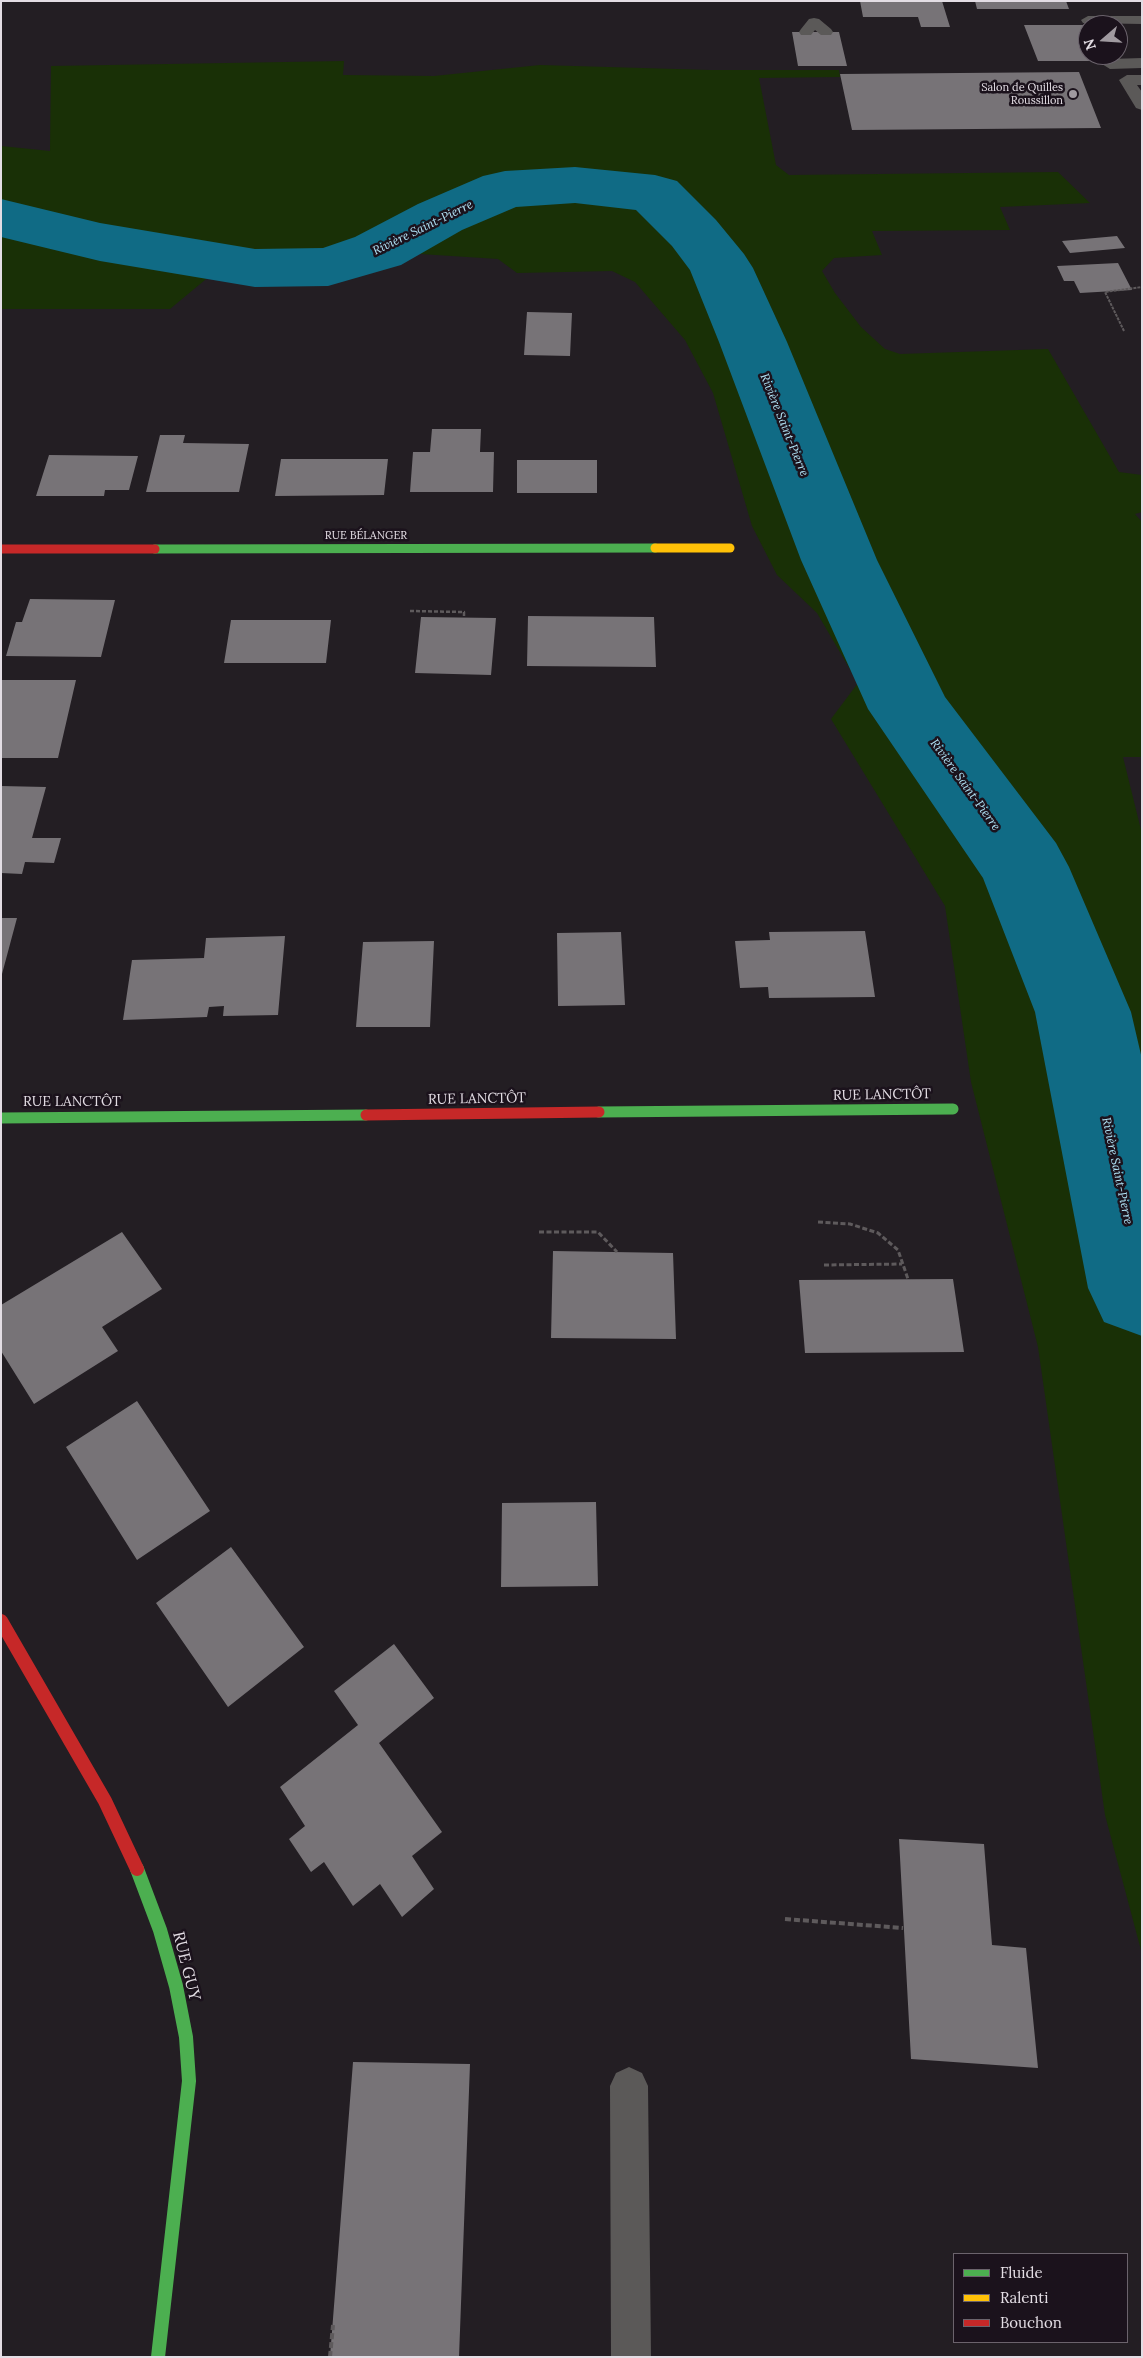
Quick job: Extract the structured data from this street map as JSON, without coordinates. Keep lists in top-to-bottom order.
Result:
{
  "streets": {
    "street": ["RUE BÉLANGER", "RUE LANCTÔT", "RUE GUY"]
  },
  "water": ["Rivière Saint-Pierre"],
  "places": ["Salon de Quilles Roussillon"],
  "legend": ["Fluide", "Ralenti", "Bouchon"],
  "north": "left"
}
